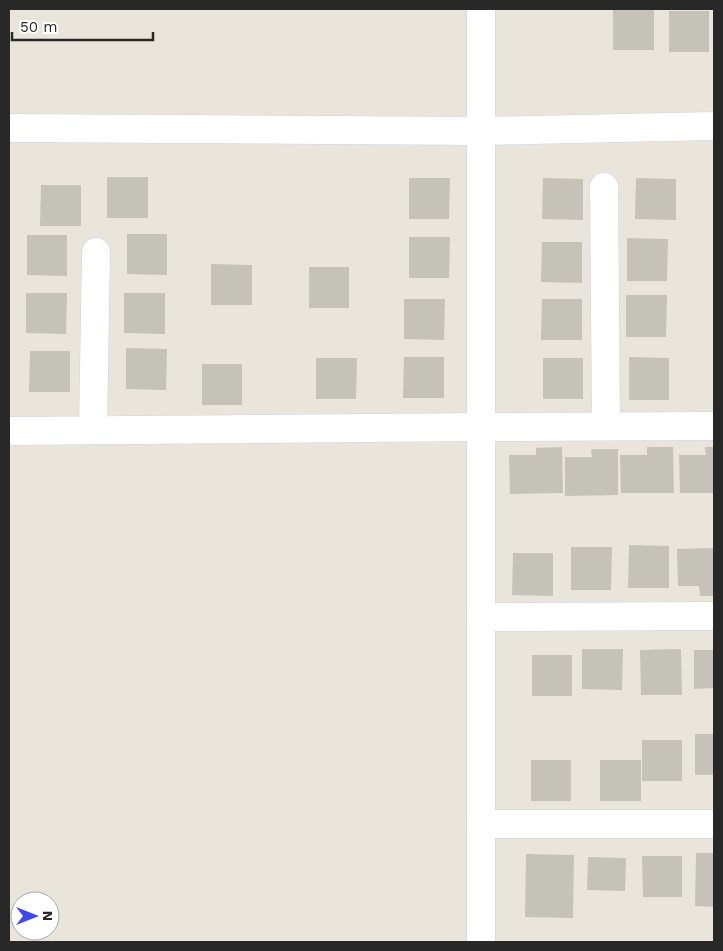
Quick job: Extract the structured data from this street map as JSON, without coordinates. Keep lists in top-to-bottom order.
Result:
{
  "scale_bar": "50 m",
  "north": "right"
}
